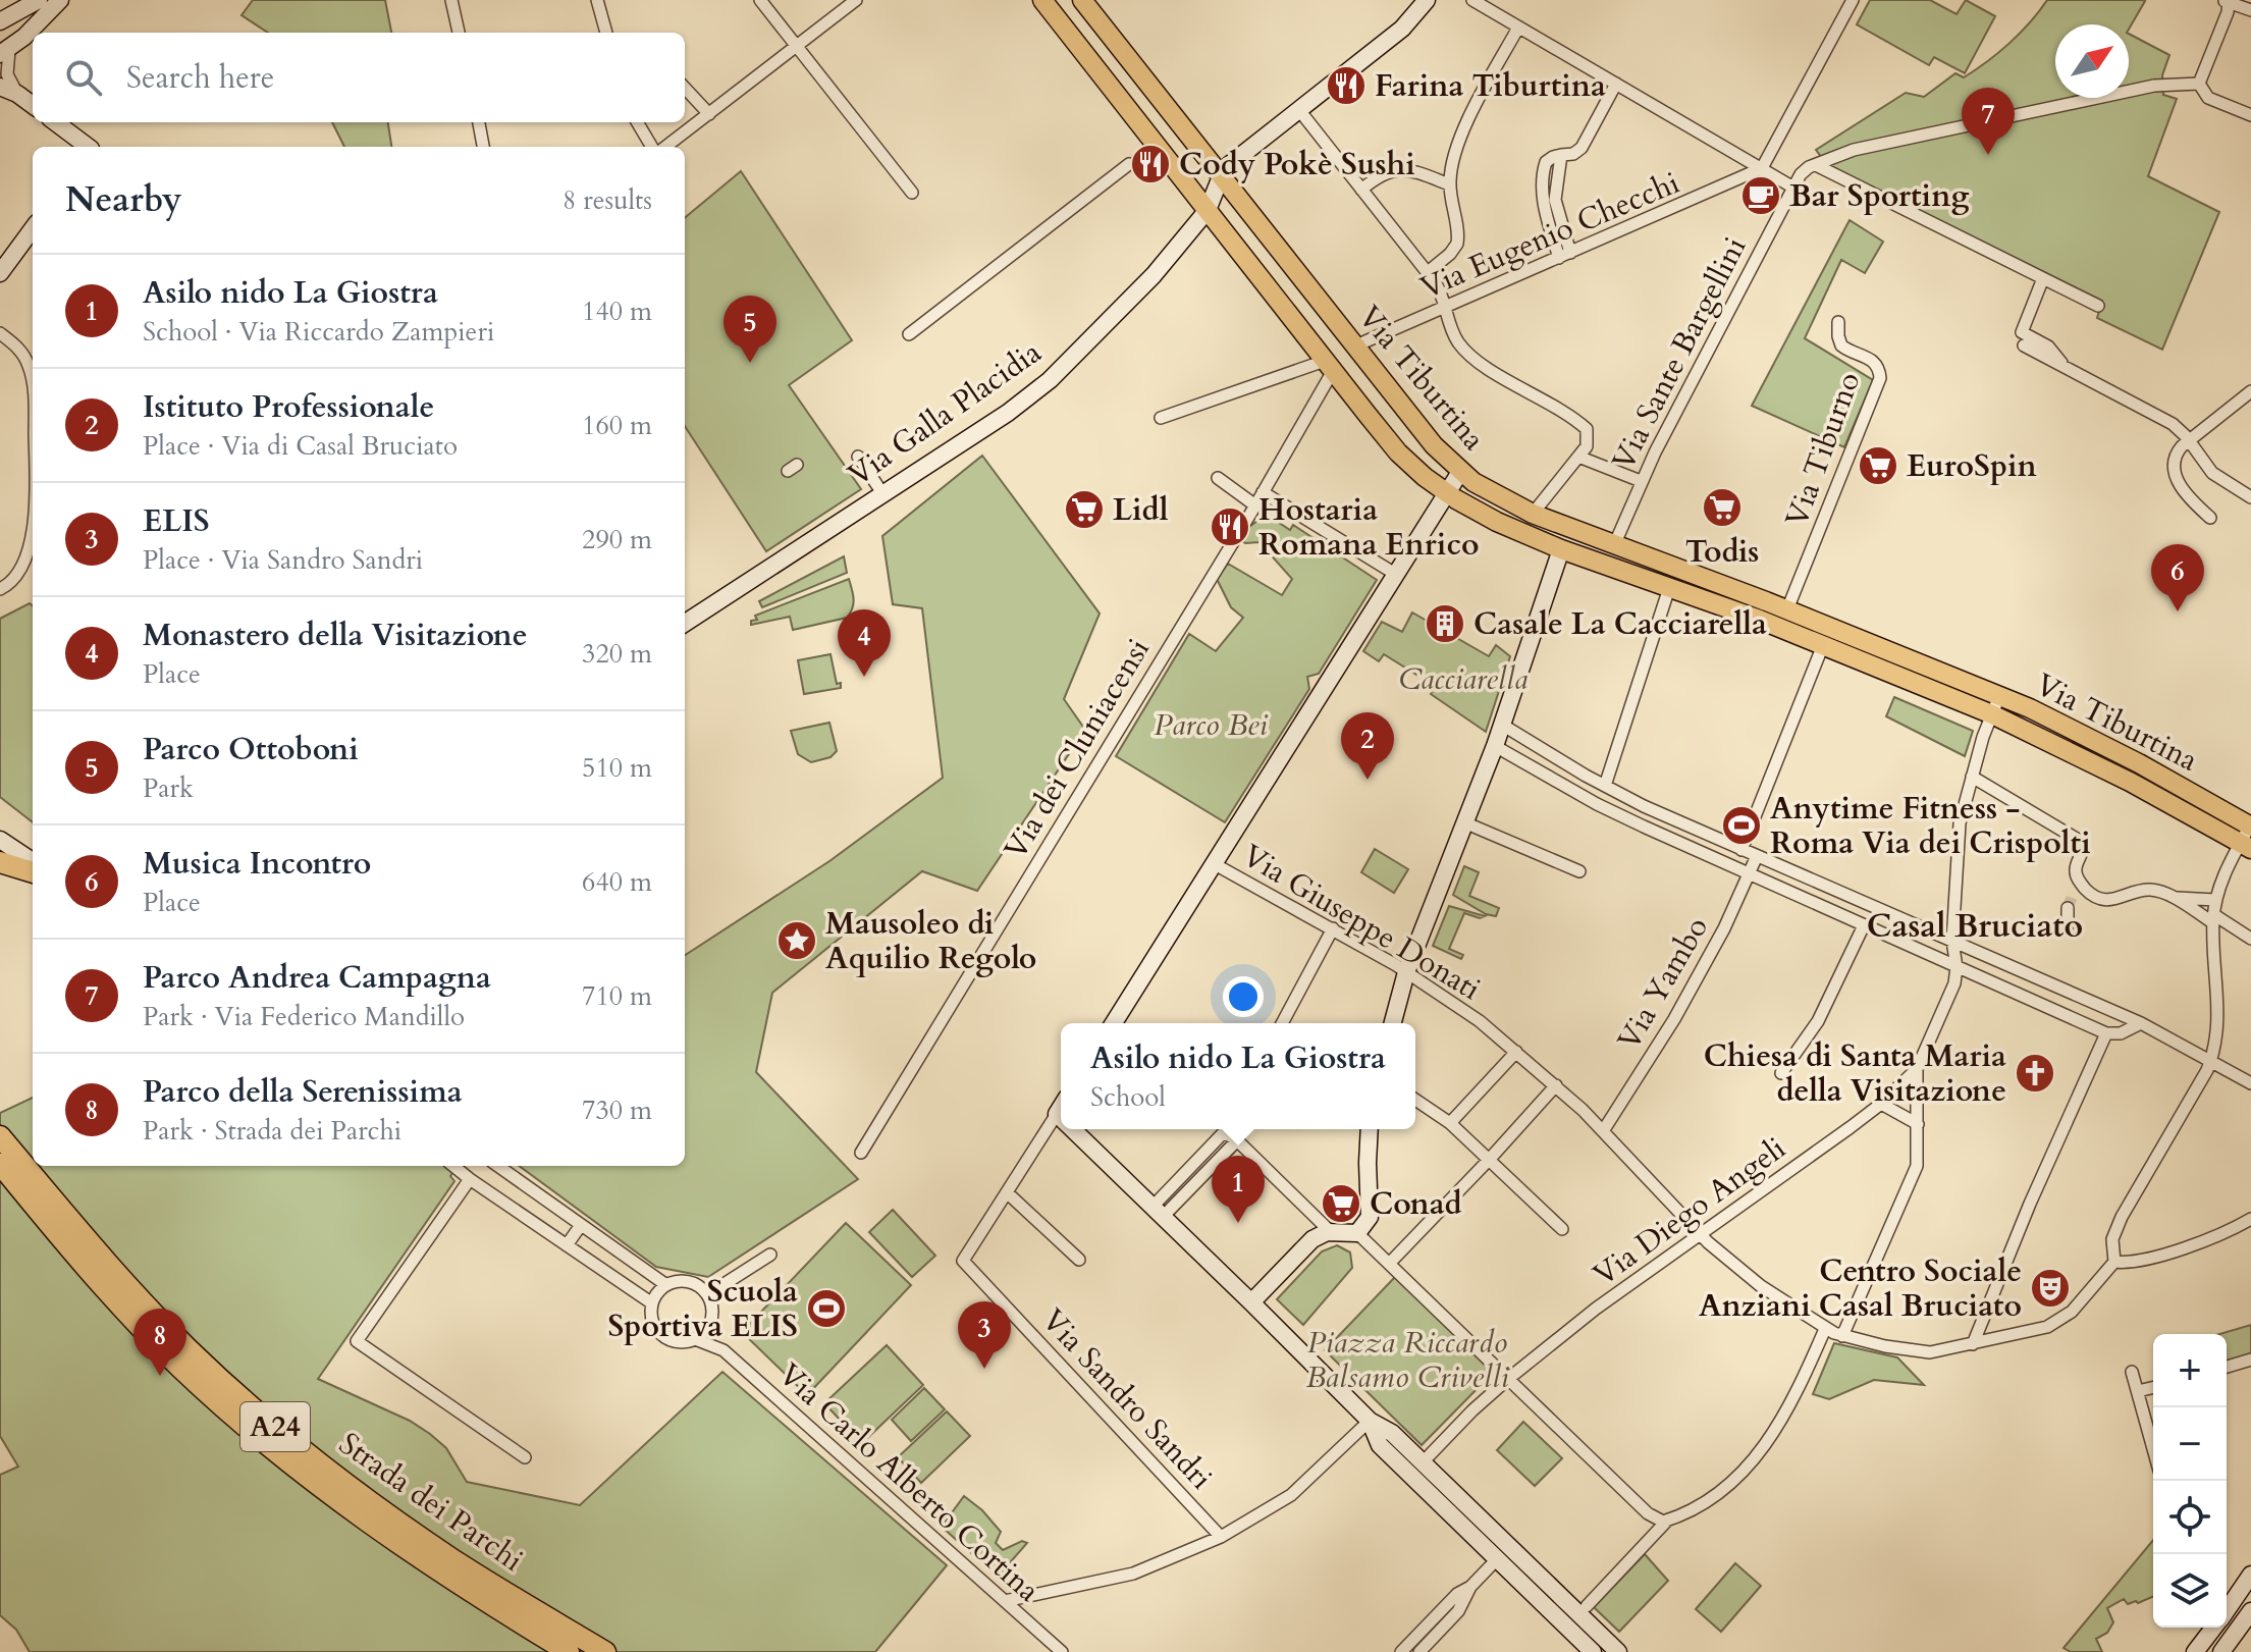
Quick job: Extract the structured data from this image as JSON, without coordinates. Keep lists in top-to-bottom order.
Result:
{
  "streets": {
    "highway": ["A24", "Strada dei Parchi"],
    "main road": ["Via Tiburtina"],
    "street": [
      "Via Eugenio Checchi",
      "Via Sante Bargellini",
      "Via Galla Placidia",
      "Via Tiburno",
      "Via dei Cluniacensi",
      "Via Giuseppe Donati",
      "Via Yambo",
      "Via Diego Angeli",
      "Via Sandro Sandri",
      "Via Carlo Alberto Cortina"
    ]
  },
  "crossings": [
    ["Via Eugenio Checchi", "Via Tiburtina"],
    ["Via Sante Bargellini", "Via Tiburtina"],
    ["Via Tiburtina", "Via Galla Placidia"],
    ["Via Tiburtina", "Via Tiburno"],
    ["Via Tiburtina", "Via dei Cluniacensi"],
    ["Via Tiburtina", "Via Diego Angeli"],
    ["Via Giuseppe Donati", "Via Yambo"],
    ["Via Giuseppe Donati", "Via Diego Angeli"]
  ],
  "districts": ["Casal Bruciato"],
  "parks": ["Cacciarella", "Parco Bei", "Piazza Riccardo Balsamo Crivelli"],
  "places": {
    "restaurant": ["Farina Tiburtina", "Cody Pokè Sushi", "Hostaria Romana Enrico"],
    "cafe": ["Bar Sporting"],
    "supermarket": [
      "EuroSpin",
      "Todis",
      "Lidl",
      "Conad"
    ],
    "building": ["Casale La Cacciarella"],
    "sports": ["Anytime Fitness - Roma Via dei Crispolti", "Scuola Sportiva ELIS"],
    "place": ["Mausoleo di Aquilio Regolo"],
    "church": ["Chiesa di Santa Maria della Visitazione"],
    "theatre": ["Centro Sociale Anziani Casal Bruciato"]
  },
  "north": "top right",
  "page": {
    "search": "Search here",
    "pins": [
      "7",
      "5",
      "6",
      "4",
      "2",
      "1",
      "3",
      "8"
    ],
    "heading": ["Nearby", "8 results"],
    "list": [
      {
        "mark": "1",
        "name": "Asilo nido La Giostra",
        "note": "School · Via Riccardo Zampieri",
        "value": "140 m"
      },
      {
        "mark": "2",
        "name": "Istituto Professionale",
        "note": "Place · Via di Casal Bruciato",
        "value": "160 m"
      },
      {
        "mark": "3",
        "name": "ELIS",
        "note": "Place · Via Sandro Sandri",
        "value": "290 m"
      },
      {
        "mark": "4",
        "name": "Monastero della Visitazione",
        "note": "Place",
        "value": "320 m"
      },
      {
        "mark": "5",
        "name": "Parco Ottoboni",
        "note": "Park",
        "value": "510 m"
      },
      {
        "mark": "6",
        "name": "Musica Incontro",
        "note": "Place",
        "value": "640 m"
      },
      {
        "mark": "7",
        "name": "Parco Andrea Campagna",
        "note": "Park · Via Federico Mandillo",
        "value": "710 m"
      },
      {
        "mark": "8",
        "name": "Parco della Serenissima",
        "note": "Park · Strada dei Parchi",
        "value": "730 m"
      }
    ],
    "popup": ["Asilo nido La Giostra", "School"],
    "map_buttons": ["+", "−"]
  }
}
